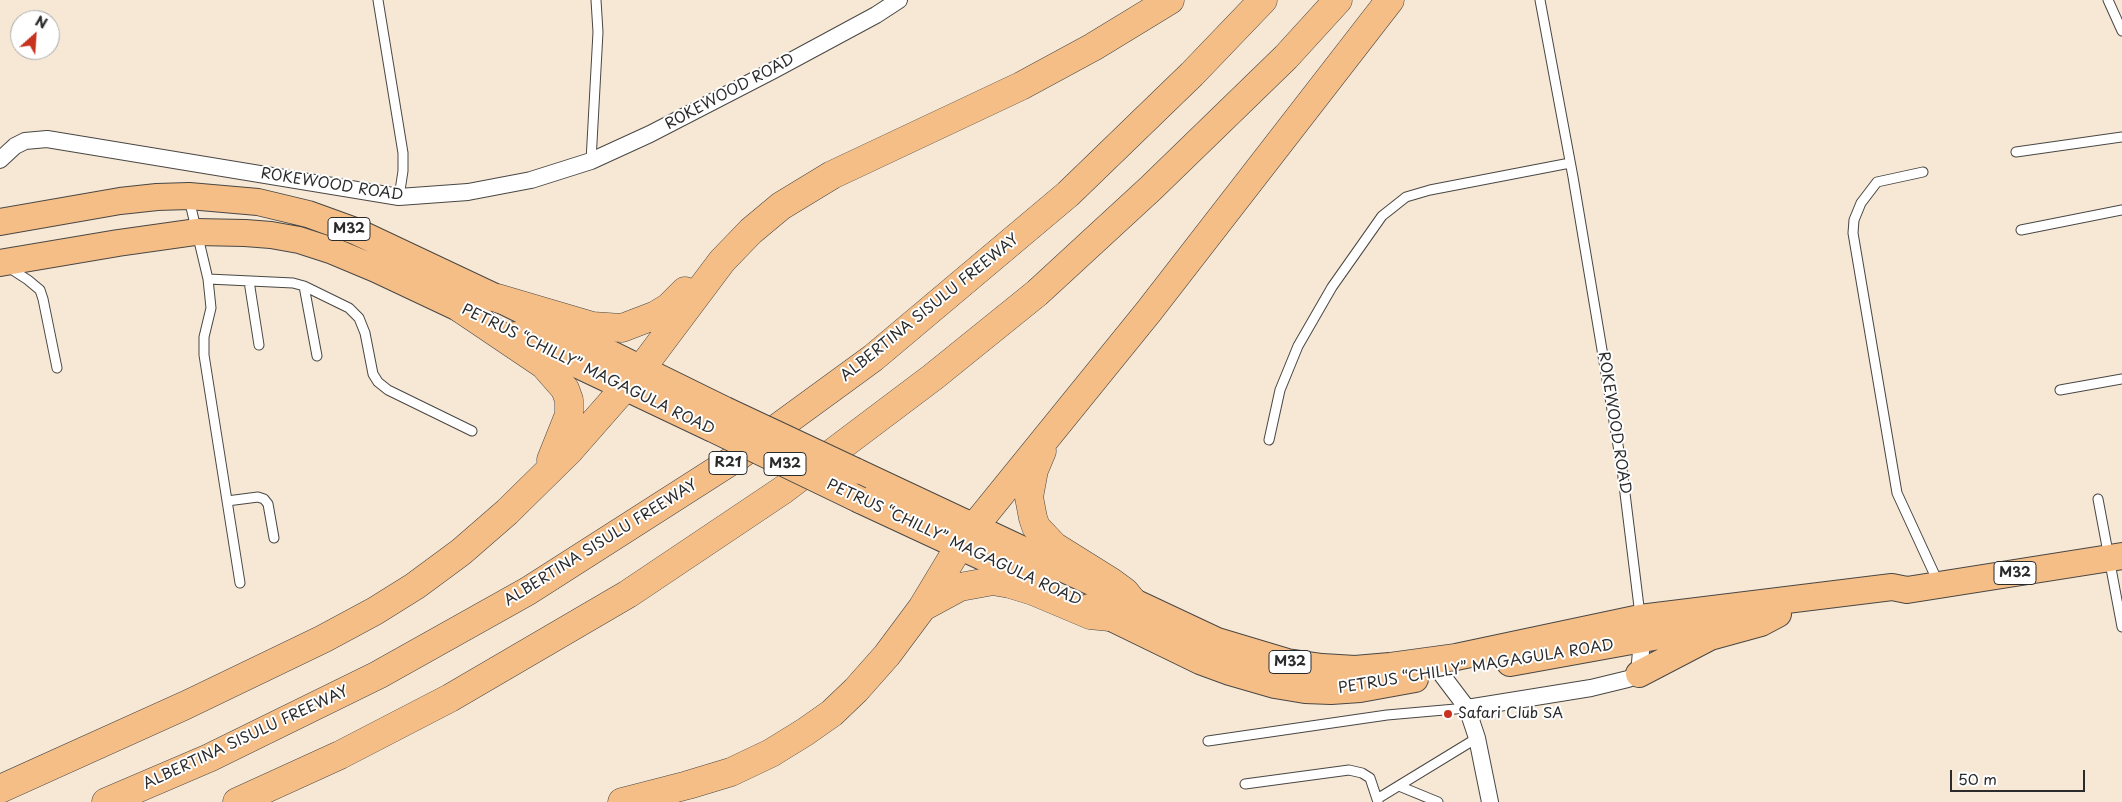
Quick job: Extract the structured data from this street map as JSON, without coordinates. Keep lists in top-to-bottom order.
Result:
{
  "streets": {
    "highway": ["ALBERTINA SISULU FREEWAY", "R21"],
    "main road": ["M32", "PETRUS “CHILLY” MAGAGULA ROAD"],
    "street": ["ROKEWOOD ROAD"]
  },
  "crossings": [
    ["ROKEWOOD ROAD", "PETRUS “CHILLY” MAGAGULA ROAD"]
  ],
  "places": ["Safari Club SA"],
  "scale_bar": "50 m",
  "north": "top right"
}
